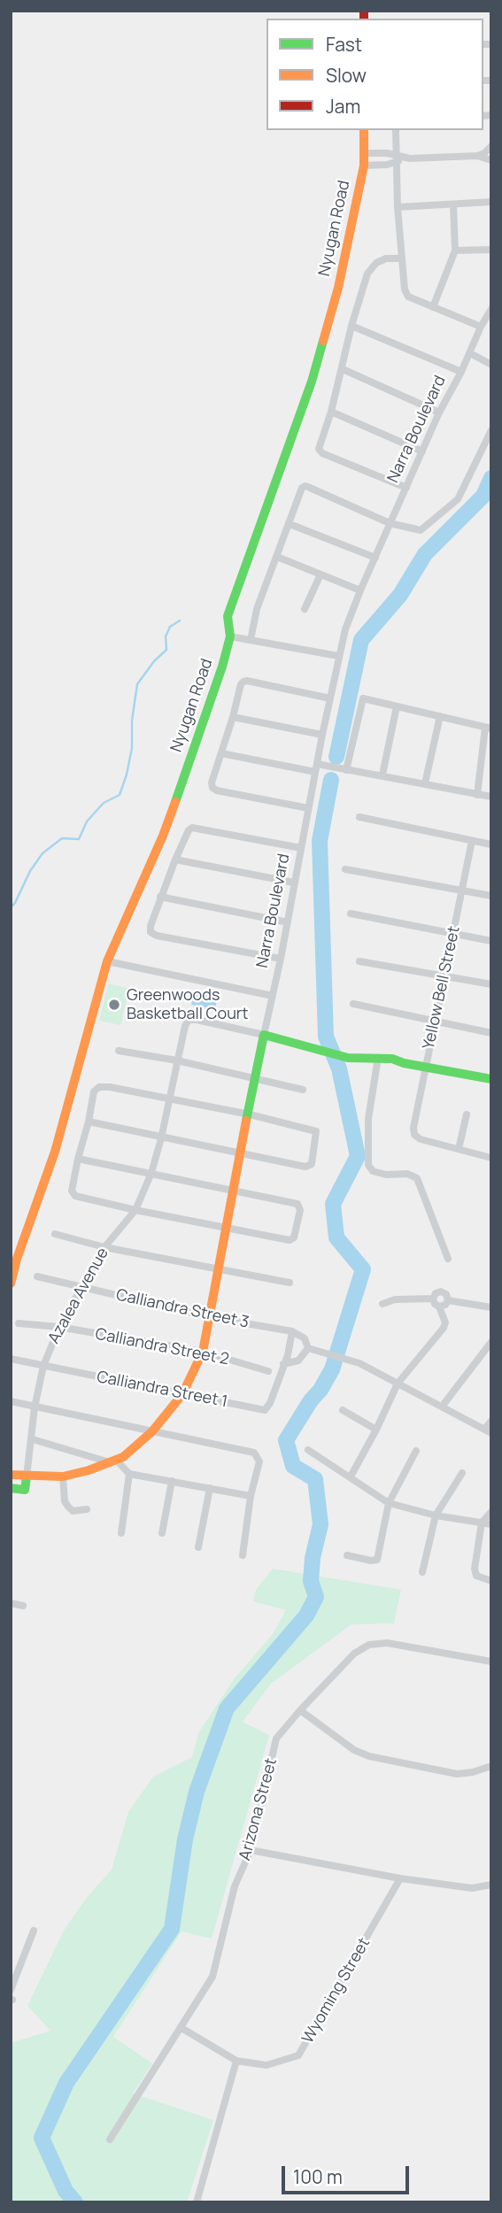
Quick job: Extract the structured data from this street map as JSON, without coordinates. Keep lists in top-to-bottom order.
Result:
{
  "streets": {
    "main road": ["Nyugan Road", "Narra Boulevard"],
    "street": [
      "Yellow Bell Street",
      "Azalea Avenue",
      "Calliandra Street 3",
      "Calliandra Street 2",
      "Calliandra Street 1",
      "Arizona Street",
      "Wyoming Street"
    ]
  },
  "crossings": [
    ["Narra Boulevard", "Azalea Avenue"],
    ["Narra Boulevard", "Calliandra Street 3"],
    ["Narra Boulevard", "Calliandra Street 2"],
    ["Narra Boulevard", "Calliandra Street 1"],
    ["Azalea Avenue", "Calliandra Street 3"],
    ["Azalea Avenue", "Calliandra Street 2"],
    ["Azalea Avenue", "Calliandra Street 1"],
    ["Arizona Street", "Wyoming Street"]
  ],
  "places": ["Greenwoods Basketball Court"],
  "legend": ["Fast", "Slow", "Jam"],
  "scale_bar": "100 m"
}
